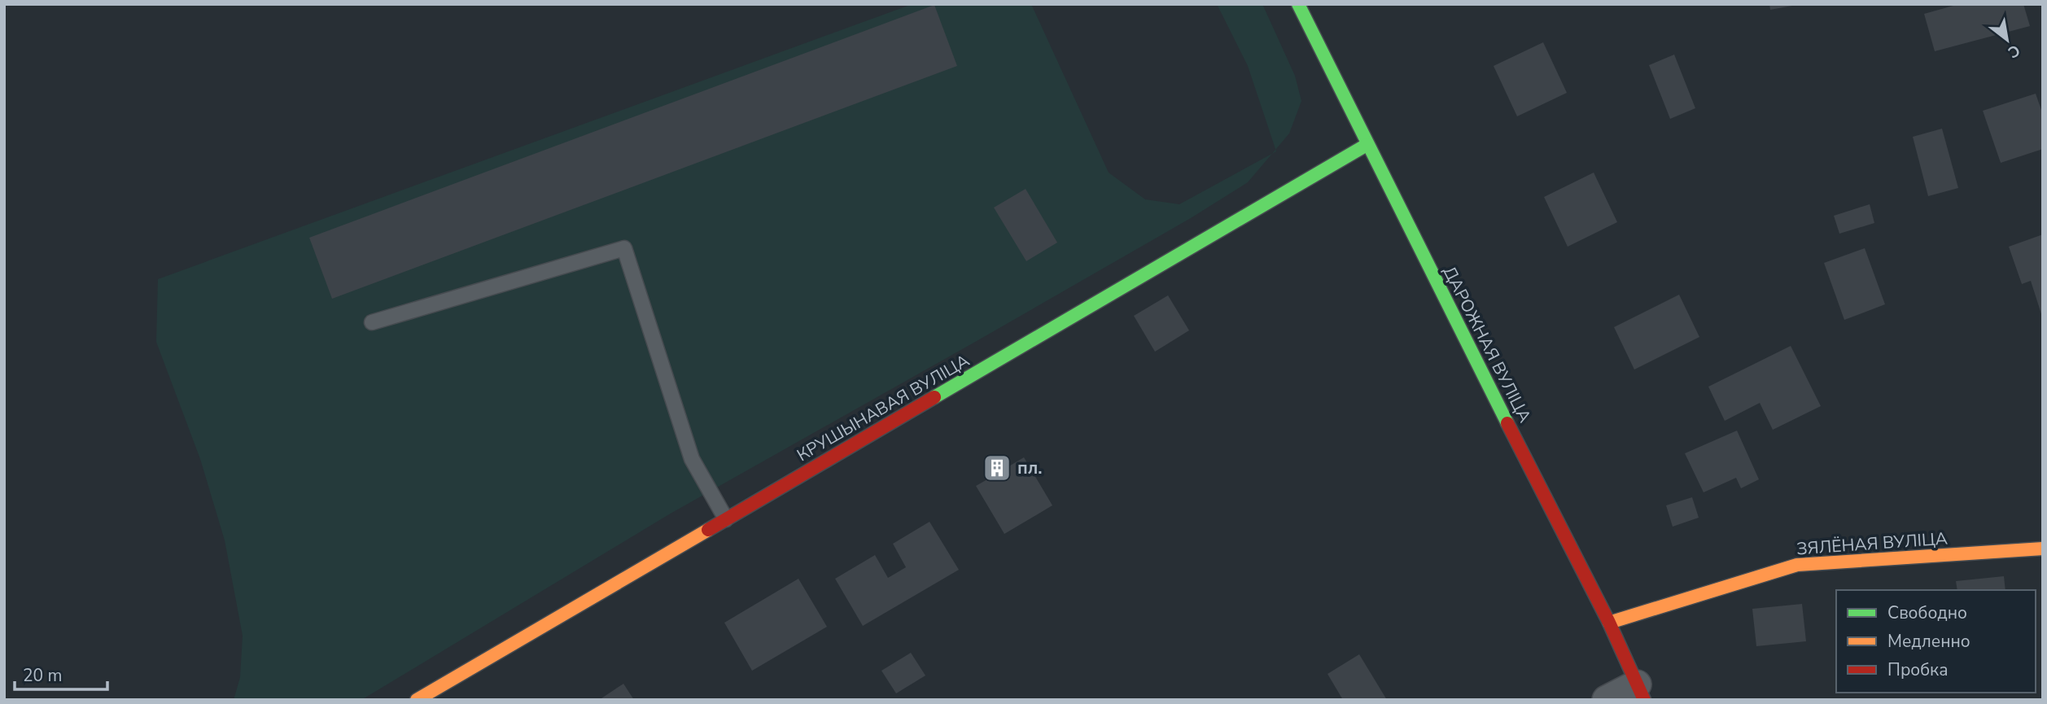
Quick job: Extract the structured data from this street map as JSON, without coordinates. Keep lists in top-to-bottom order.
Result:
{
  "streets": {
    "street": ["ДАРОЖНАЯ ВУЛІЦА", "КРУШЫНАВАЯ ВУЛІЦА", "ЗЯЛЁНАЯ ВУЛІЦА"]
  },
  "crossings": [
    ["ДАРОЖНАЯ ВУЛІЦА", "КРУШЫНАВАЯ ВУЛІЦА"],
    ["ДАРОЖНАЯ ВУЛІЦА", "ЗЯЛЁНАЯ ВУЛІЦА"]
  ],
  "places": {
    "building": ["пл."]
  },
  "legend": ["Свободно", "Медленно", "Пробка"],
  "scale_bar": "20 m",
  "north": "bottom right"
}
